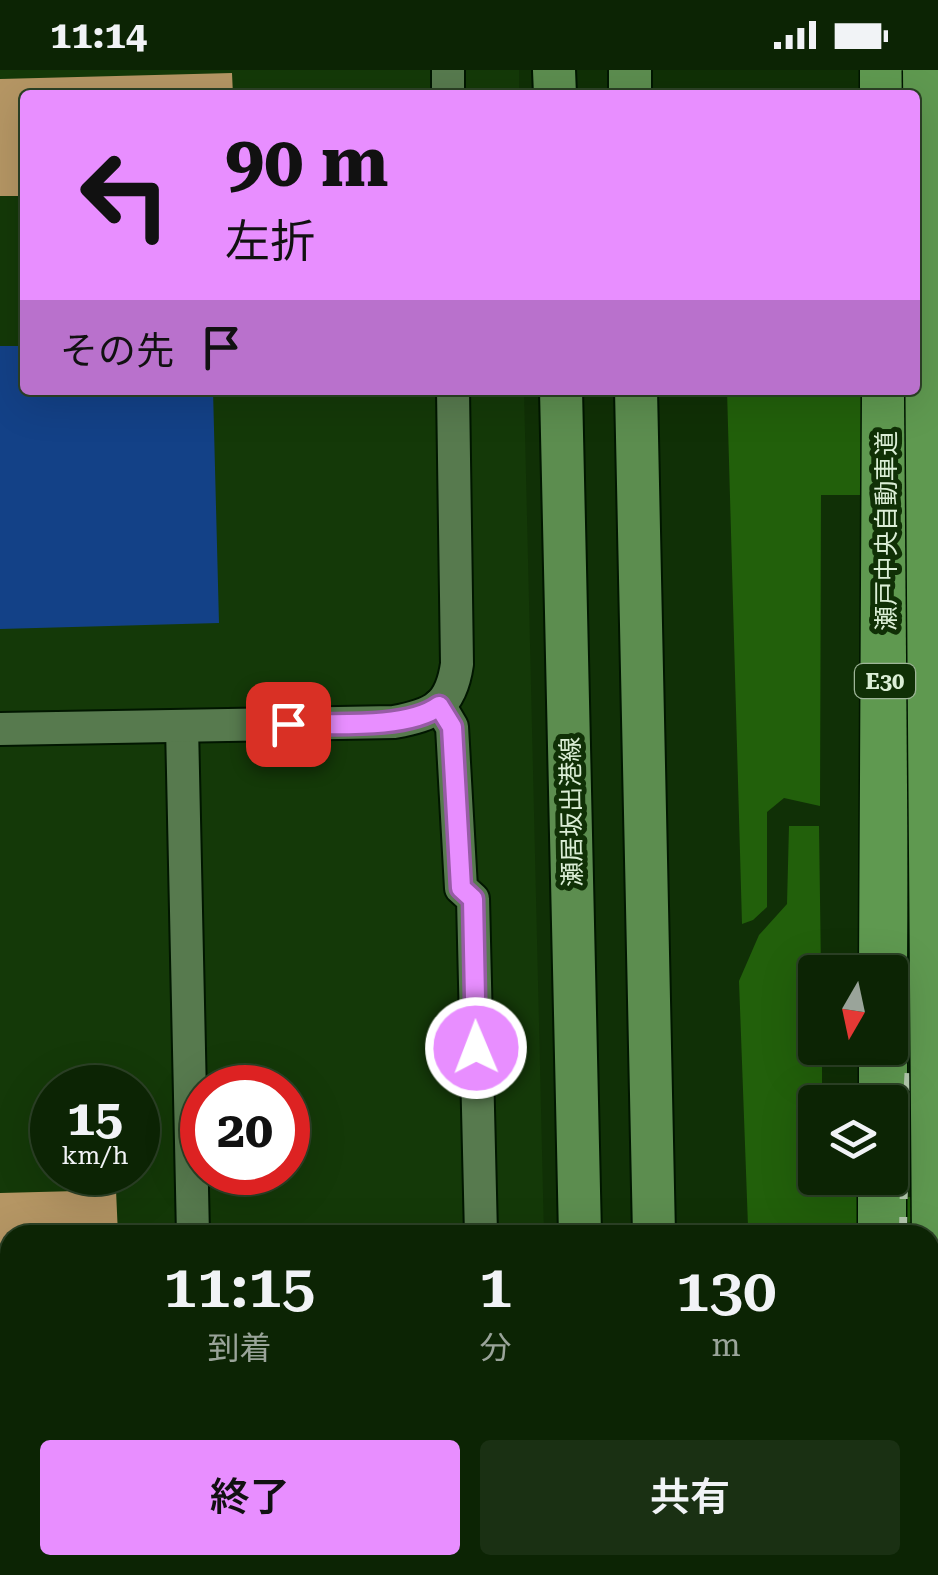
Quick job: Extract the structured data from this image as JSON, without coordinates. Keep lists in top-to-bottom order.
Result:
{
  "streets": {
    "highway": ["瀬戸中央自動車道", "E30"],
    "main road": ["瀬居坂出港線"]
  },
  "north": "bottom",
  "page": {
    "status": "11:14",
    "turn": ["90 m", "左折"],
    "then": "その先",
    "speed": "15 km/h",
    "limit": "20",
    "eta": [
      "11:15",
      "到着",
      "1",
      "分",
      "130",
      "m"
    ],
    "buttons": ["終了", "共有"]
  }
}
